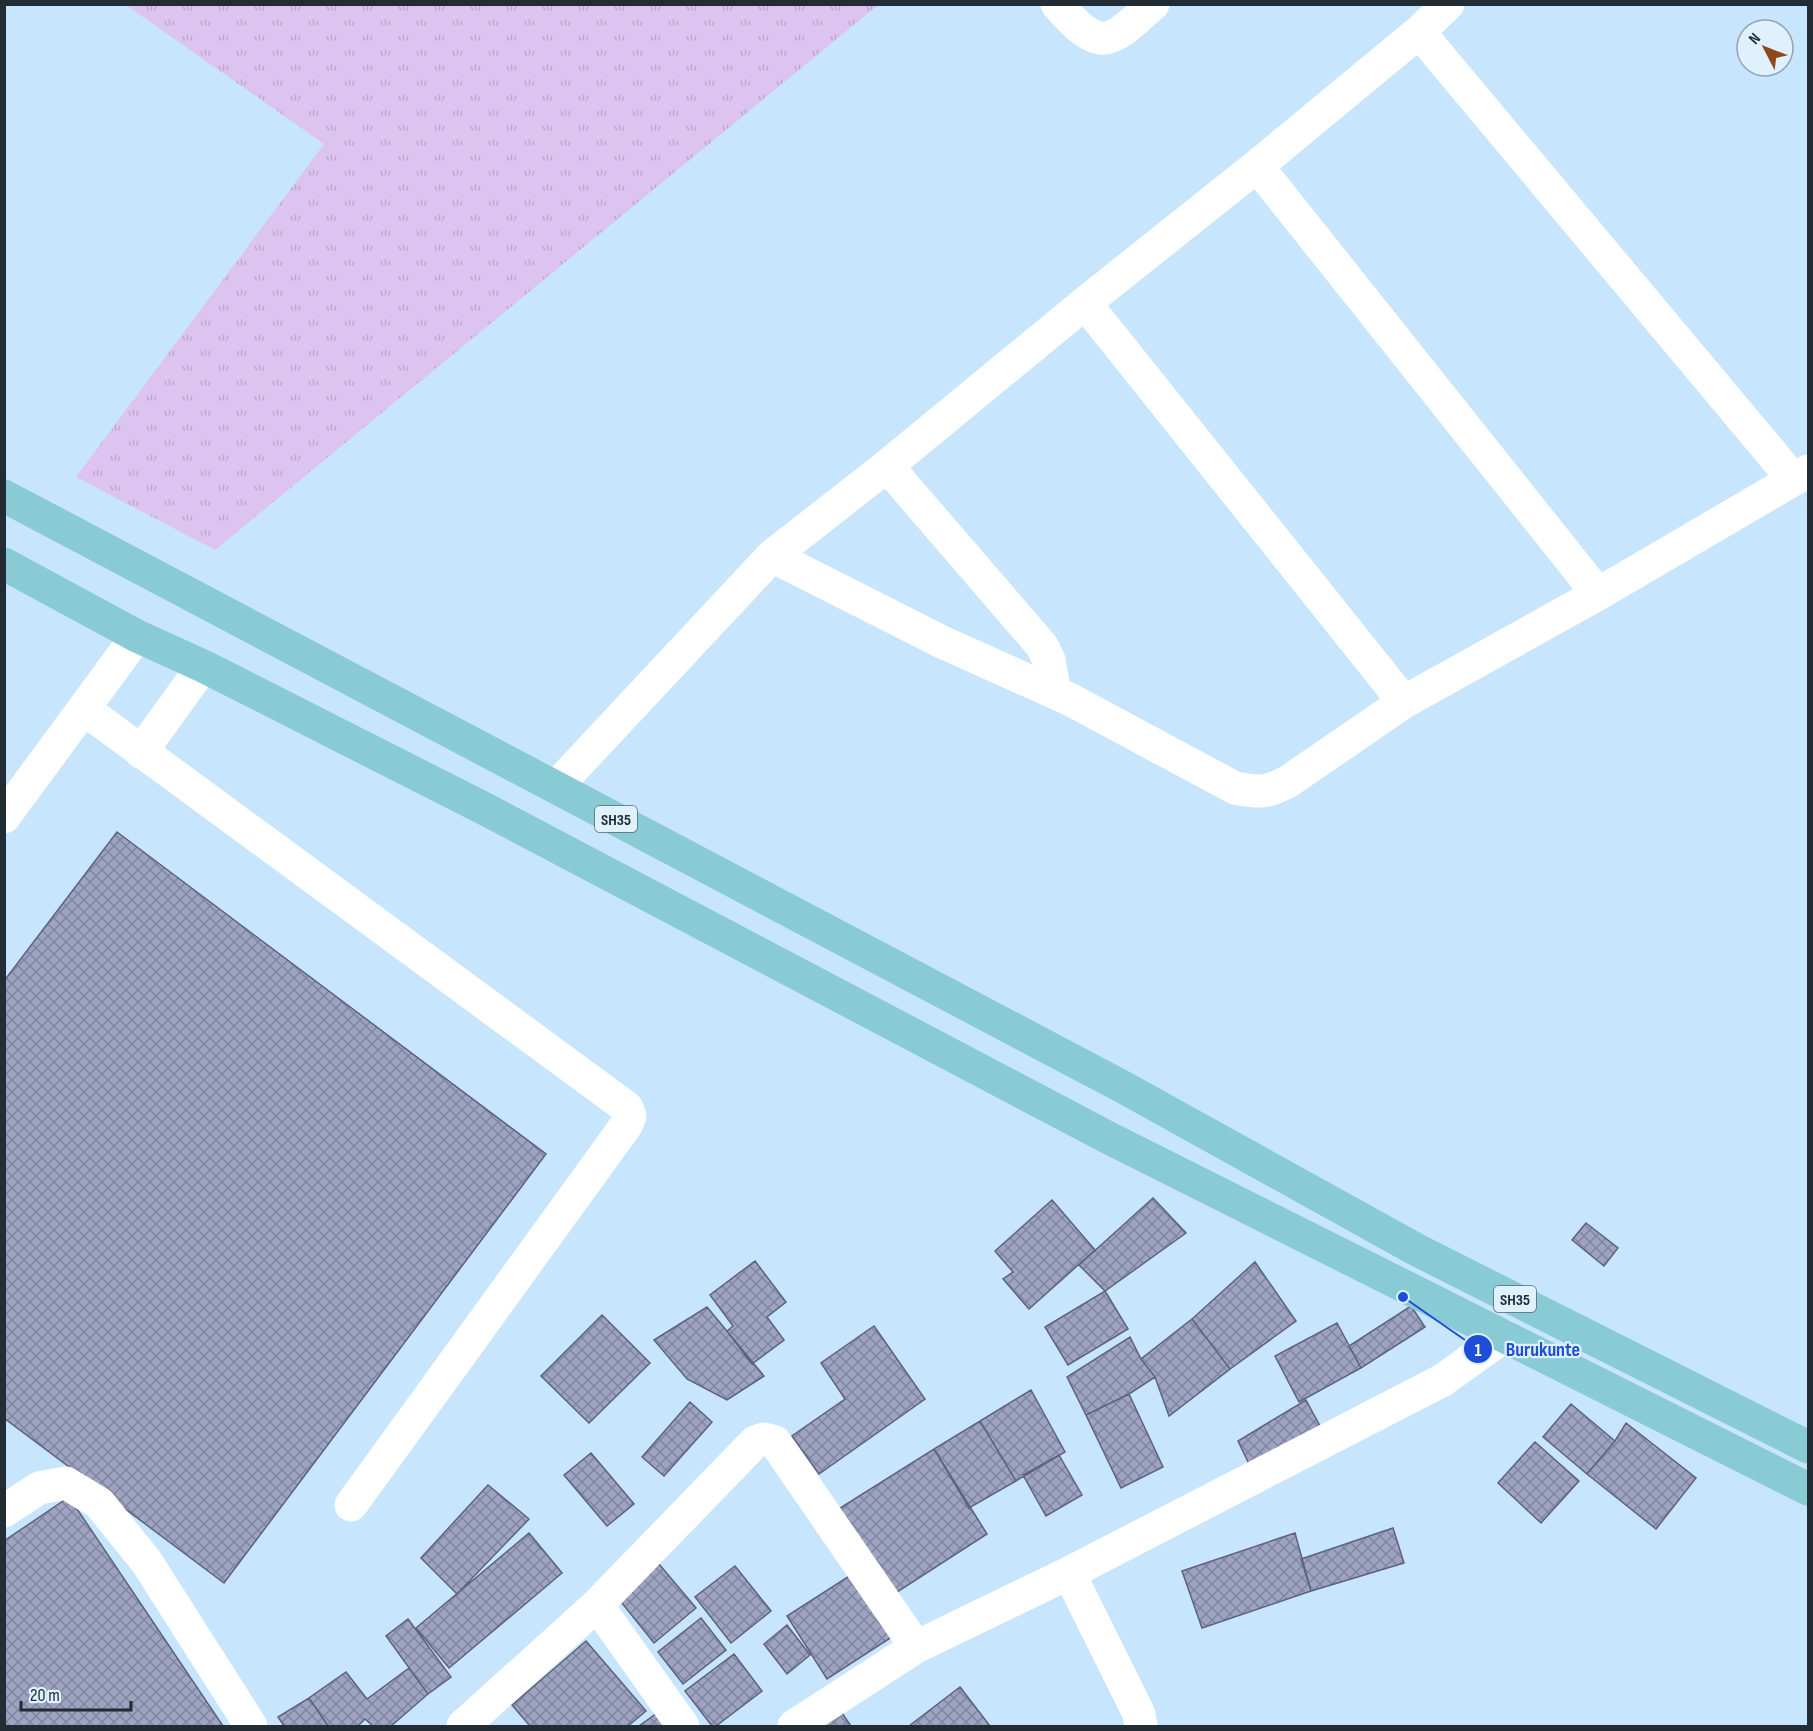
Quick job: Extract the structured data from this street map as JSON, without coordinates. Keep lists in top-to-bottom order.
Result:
{
  "streets": {
    "main road": ["SH35"]
  },
  "places": ["Burukunte"],
  "scale_bar": "20 m",
  "north": "top left"
}
